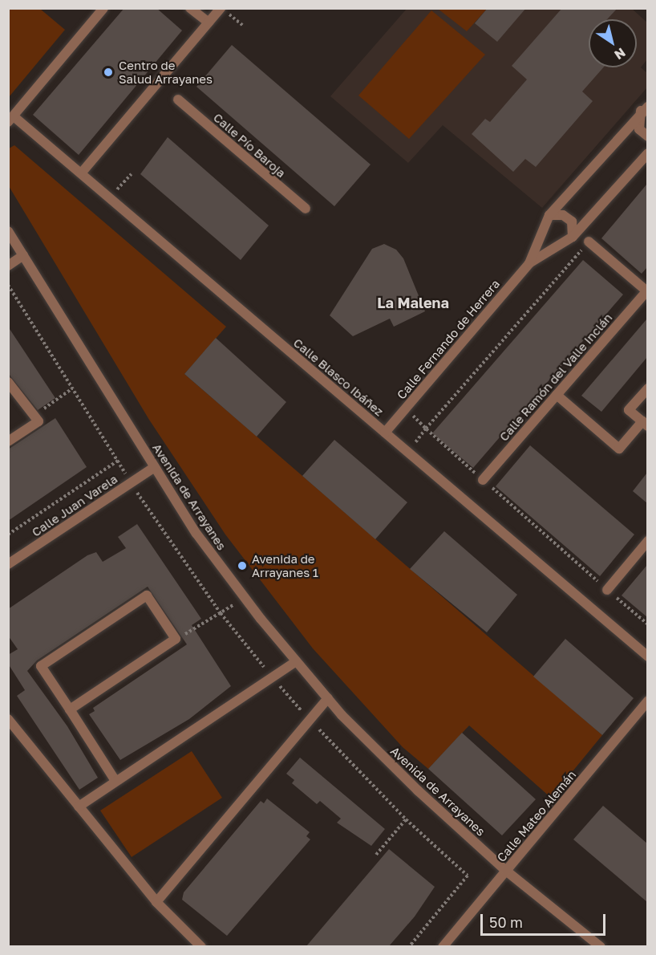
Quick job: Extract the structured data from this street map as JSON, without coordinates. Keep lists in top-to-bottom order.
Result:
{
  "streets": {
    "street": [
      "Calle Pío Baroja",
      "Calle Fernando de Herrera",
      "Calle Blasco Ibáñez",
      "Calle Ramón del Valle Inclán",
      "Avenida de Arrayanes",
      "Calle Juan Varela",
      "Calle Mateo Alemán"
    ]
  },
  "crossings": [
    ["Calle Fernando de Herrera", "Calle Blasco Ibáñez"],
    ["Avenida de Arrayanes", "Calle Juan Varela"],
    ["Avenida de Arrayanes", "Calle Mateo Alemán"]
  ],
  "districts": ["La Malena"],
  "places": ["Centro de Salud Arrayanes", "Avenida de Arrayanes 1"],
  "scale_bar": "50 m",
  "north": "bottom right"
}
